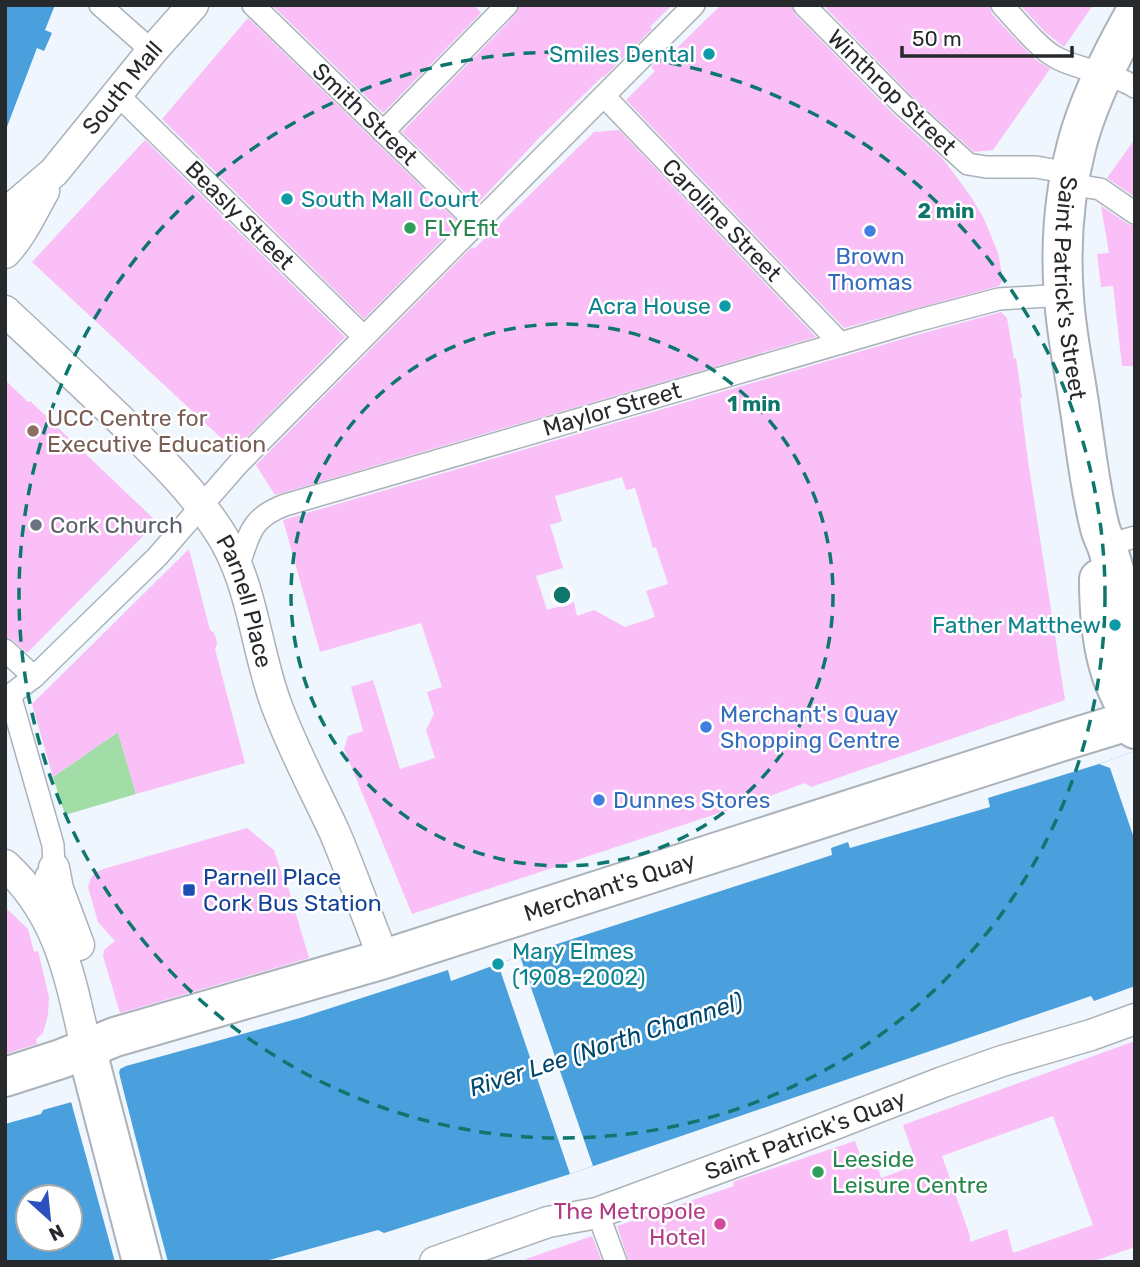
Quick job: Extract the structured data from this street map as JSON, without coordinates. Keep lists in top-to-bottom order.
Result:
{
  "streets": {
    "highway": ["Saint Patrick's Street", "Merchant's Quay"],
    "main road": ["South Mall", "Parnell Place", "Saint Patrick's Quay"],
    "street": [
      "Winthrop Street",
      "Smith Street",
      "Beasly Street",
      "Caroline Street",
      "Maylor Street"
    ]
  },
  "crossings": [
    ["South Mall", "Beasly Street"],
    ["Winthrop Street", "Saint Patrick's Street"],
    ["Caroline Street", "Maylor Street"],
    ["Saint Patrick's Street", "Maylor Street"],
    ["Saint Patrick's Street", "Merchant's Quay"],
    ["Maylor Street", "Parnell Place"],
    ["Parnell Place", "Merchant's Quay"]
  ],
  "water": ["River Lee (North Channel)"],
  "places": {
    "other": [
      "Smiles Dental",
      "South Mall Court",
      "FLYEfit",
      "Brown Thomas",
      "Acra House",
      "UCC Centre for Executive Education",
      "Cork Church",
      "Father Matthew",
      "Merchant's Quay Shopping Centre",
      "Dunnes Stores",
      "Mary Elmes (1908-2002)",
      "Leeside Leisure Centre",
      "The Metropole Hotel"
    ],
    "transit": ["Parnell Place Cork Bus Station"]
  },
  "scale_bar": "50 m",
  "north": "bottom right",
  "rings": ["2 min", "1 min"]
}
